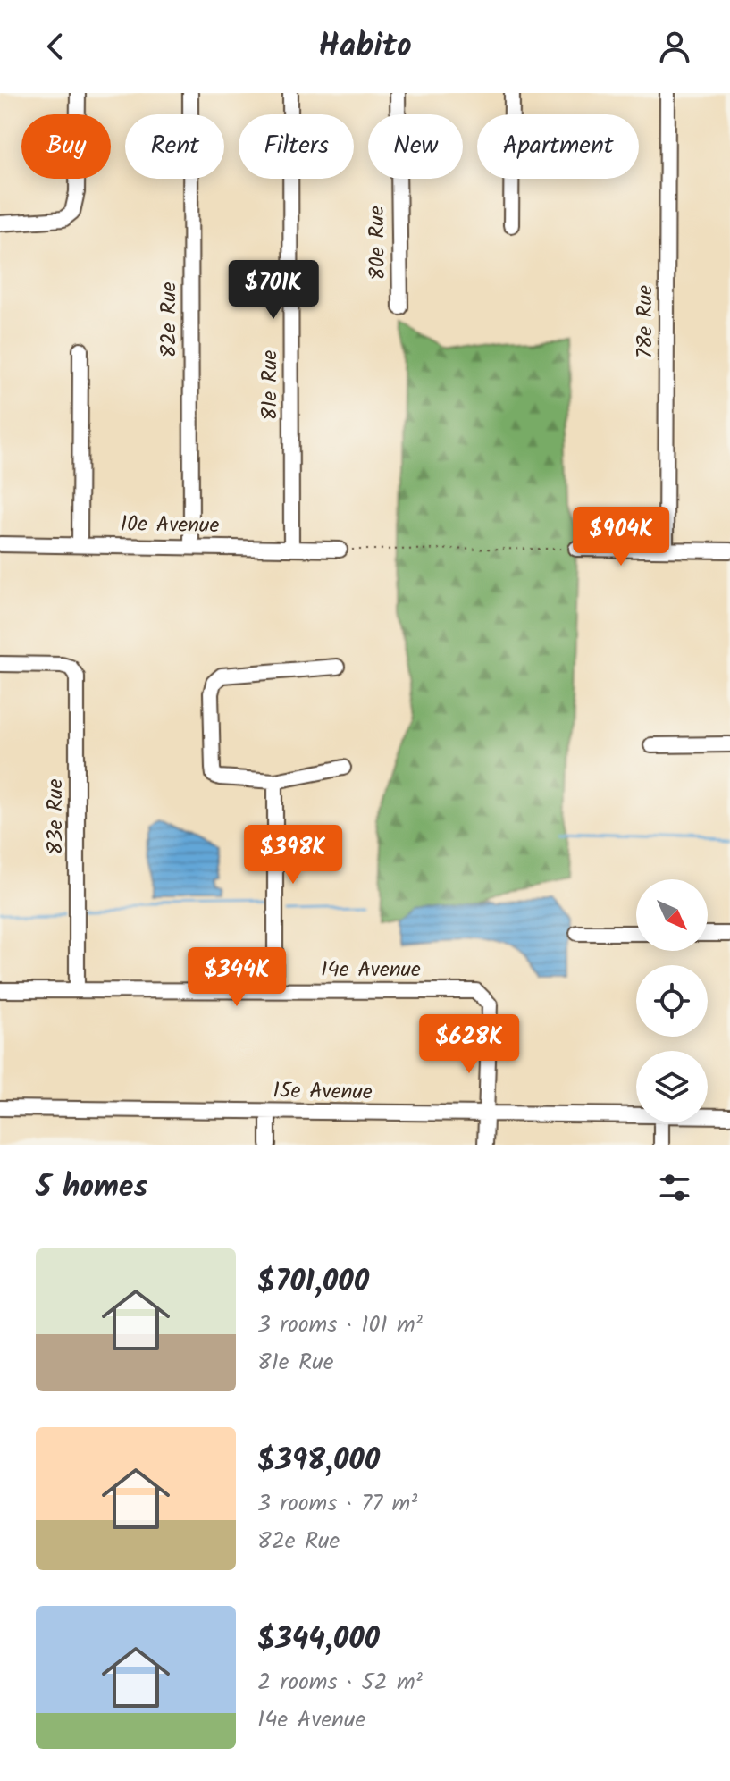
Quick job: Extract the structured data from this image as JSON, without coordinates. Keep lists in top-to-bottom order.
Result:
{
  "streets": {
    "street": [
      "80e Rue",
      "82e Rue",
      "78e Rue",
      "81e Rue",
      "10e Avenue",
      "83e Rue",
      "14e Avenue",
      "15e Avenue"
    ]
  },
  "crossings": [
    ["82e Rue", "10e Avenue"],
    ["81e Rue", "10e Avenue"],
    ["83e Rue", "14e Avenue"],
    ["14e Avenue", "15e Avenue"]
  ],
  "north": "bottom right",
  "page": {
    "header": "Habito",
    "chip": [
      "Buy",
      "Rent",
      "Filters",
      "New",
      "Apartment"
    ],
    "price": [
      "$701K",
      "$904K",
      "$398K",
      "$344K",
      "$628K"
    ],
    "heading": "5 homes",
    "list": [
      {
        "name": "$701,000",
        "note": "3 rooms · 101 m² · 81e Rue"
      },
      {
        "name": "$398,000",
        "note": "3 rooms · 77 m² · 82e Rue"
      },
      {
        "name": "$344,000",
        "note": "2 rooms · 52 m² · 14e Avenue"
      }
    ]
  }
}
